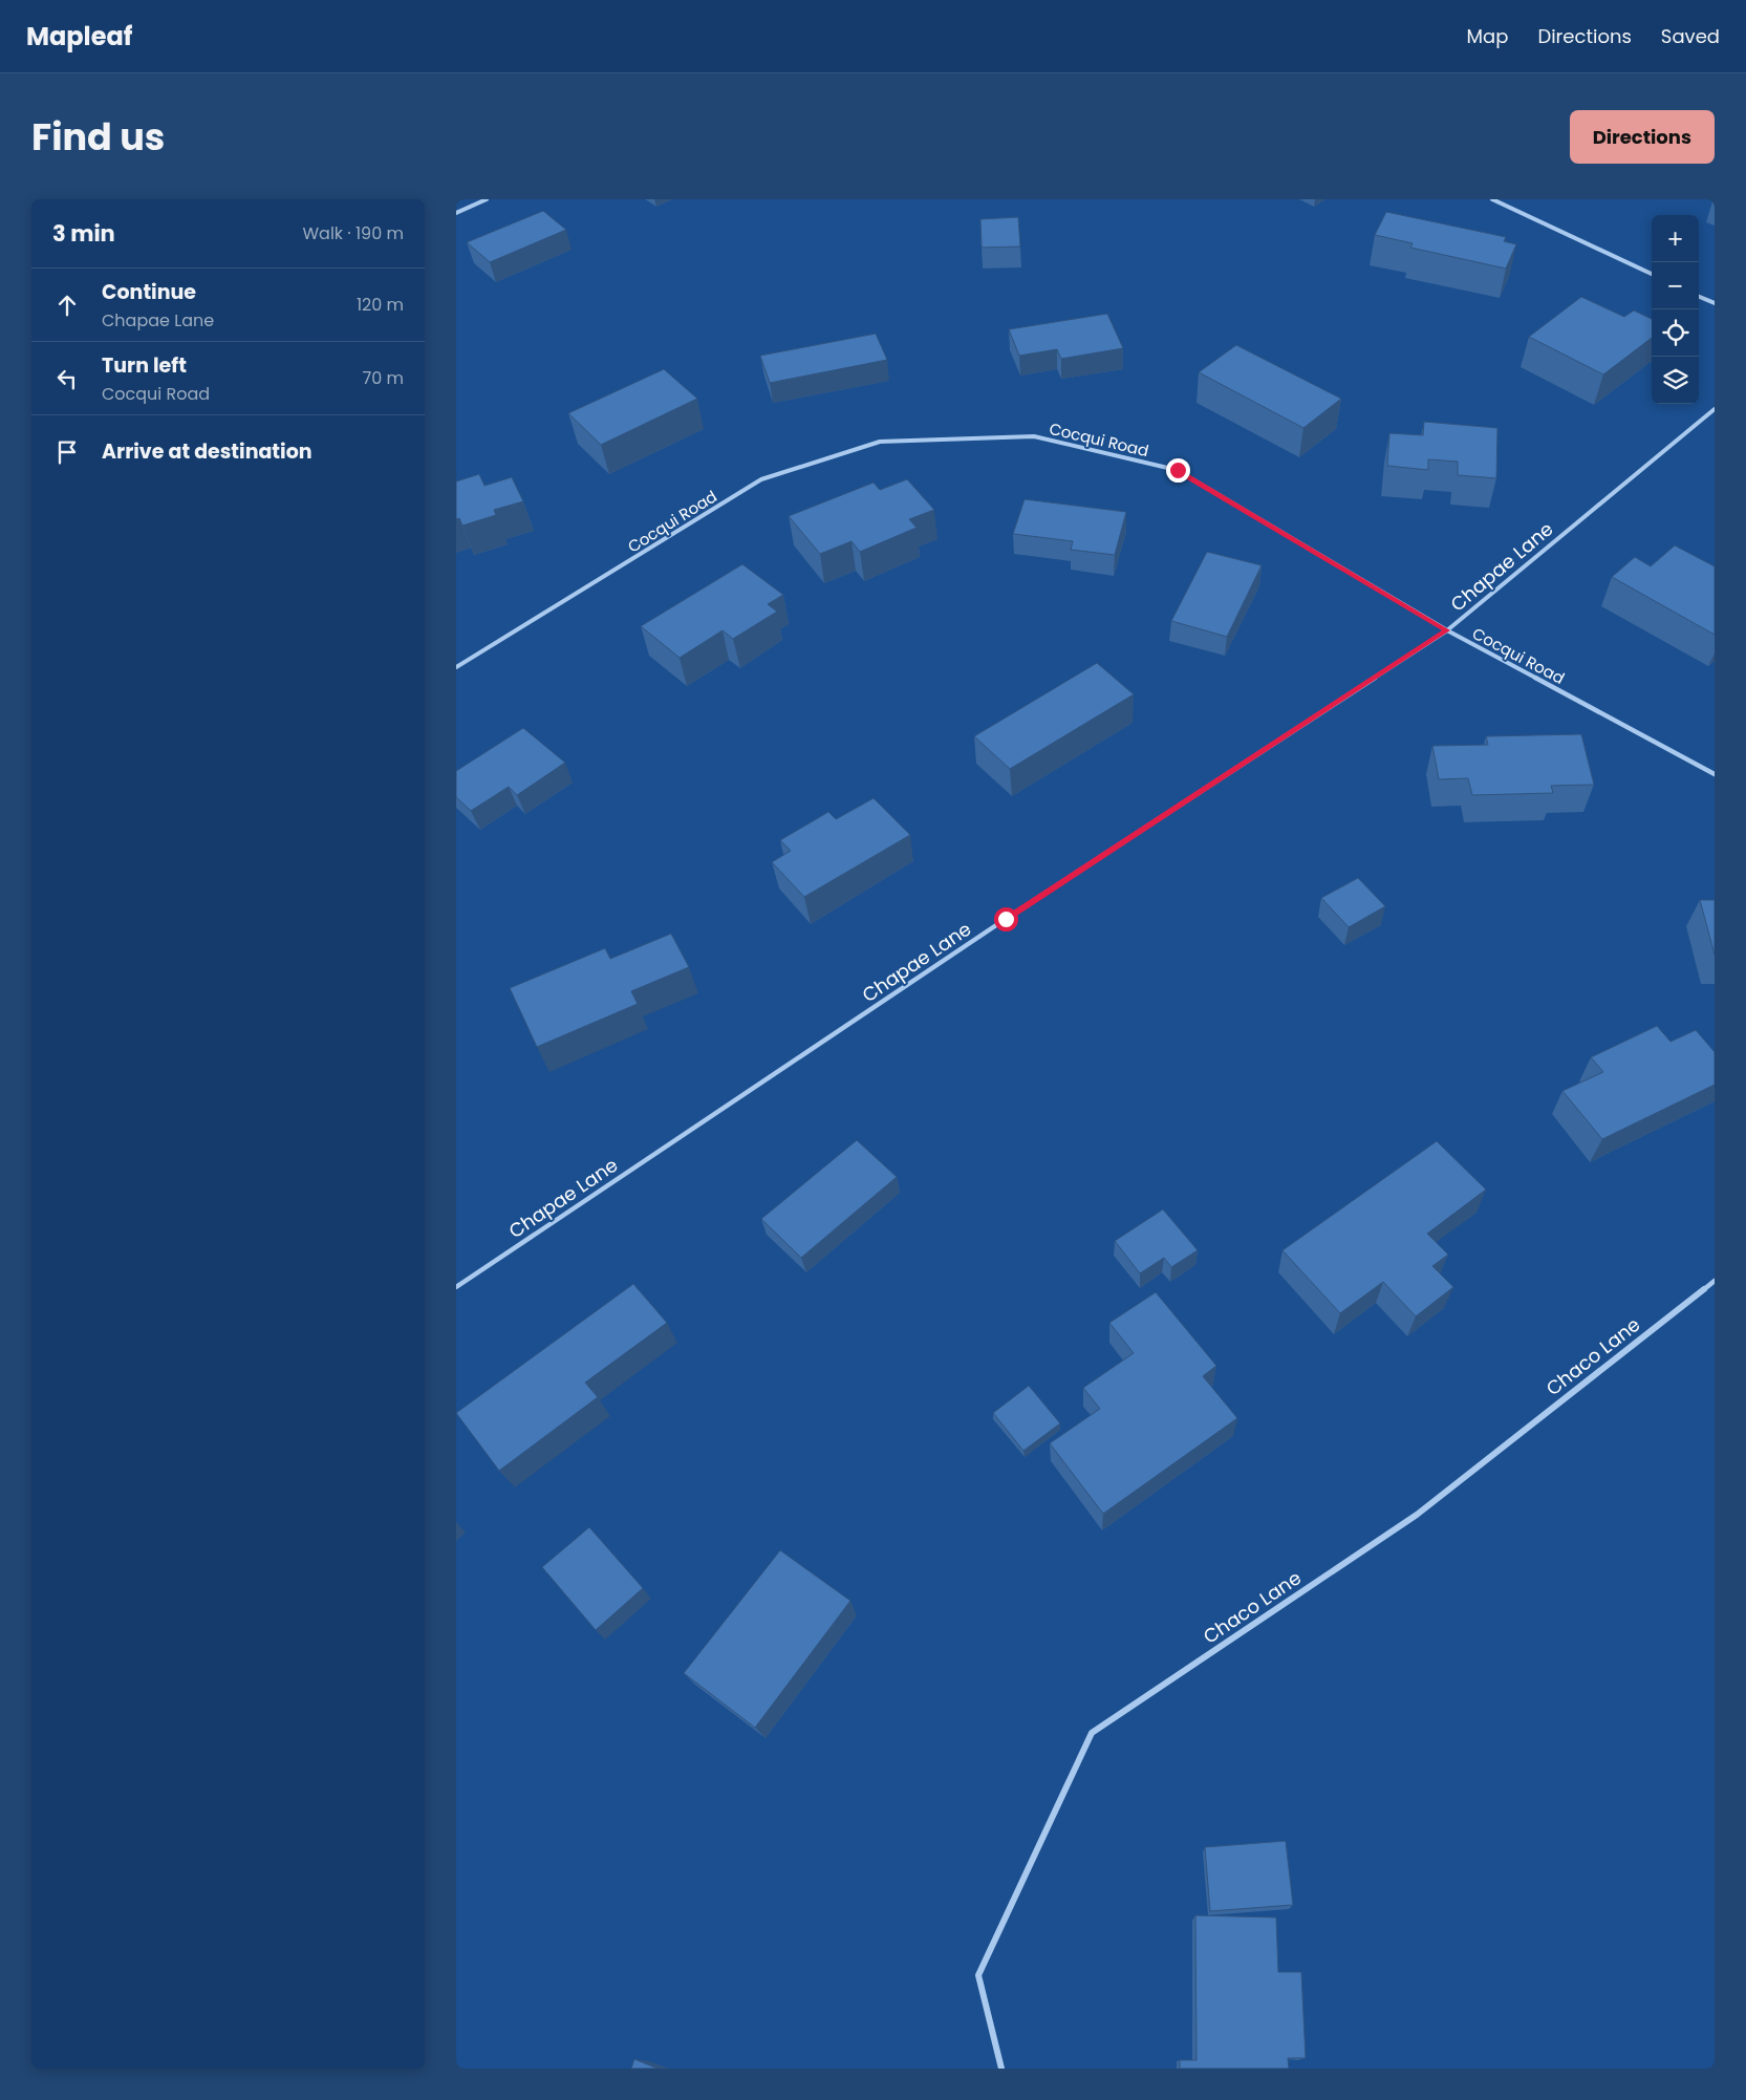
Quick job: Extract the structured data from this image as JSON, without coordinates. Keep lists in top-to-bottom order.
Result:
{
  "streets": {
    "street": ["Cocqui Road", "Chapae Lane", "Chaco Lane"]
  },
  "crossings": [
    ["Cocqui Road", "Chapae Lane"]
  ],
  "page": {
    "header": "Mapleaf",
    "nav": ["Map", "Directions", "Saved"],
    "title": "Find us",
    "buttons": "Directions",
    "heading": ["3 min", "Walk · 190 m"],
    "map_buttons": ["+", "−"],
    "list": [
      ["Continue", "Chapae Lane", "120 m"],
      ["Turn left", "Cocqui Road", "70 m"],
      "Arrive at destination"
    ]
  }
}
